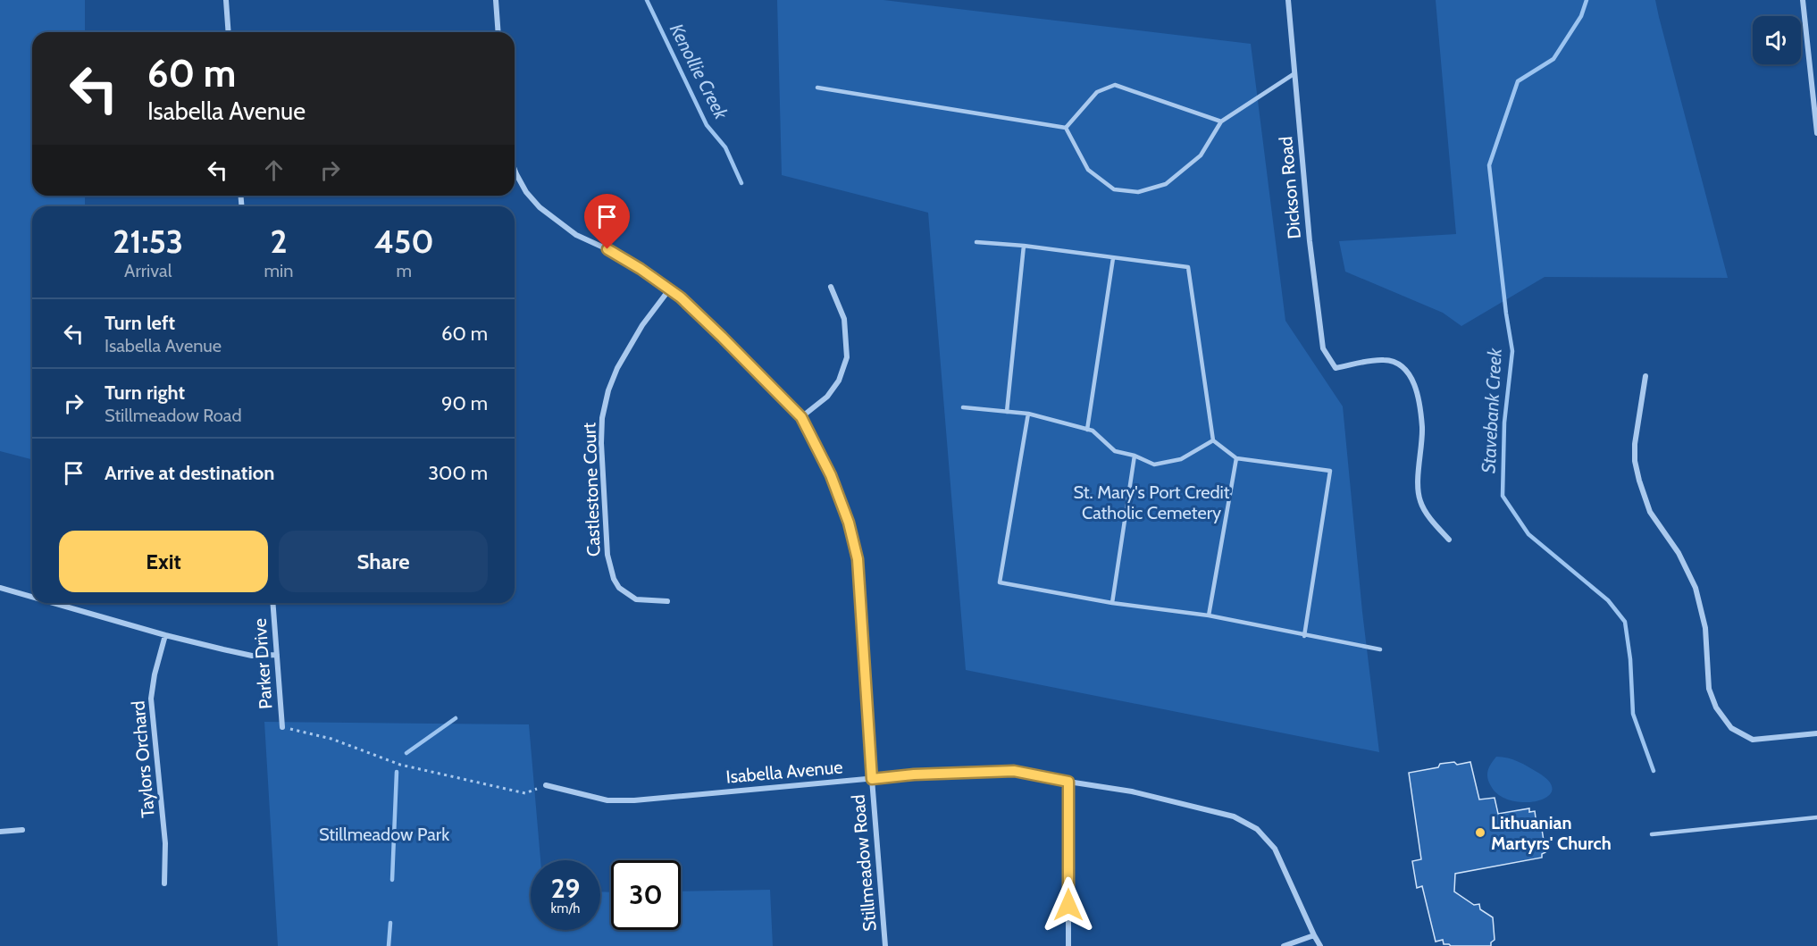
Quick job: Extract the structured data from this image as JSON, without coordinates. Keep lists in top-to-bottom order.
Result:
{
  "streets": {
    "street": [
      "Dickson Road",
      "Castlestone Court",
      "Parker Drive",
      "Taylors Orchard",
      "Isabella Avenue",
      "Stillmeadow Road"
    ]
  },
  "crossings": [
    ["Castlestone Court", "Stillmeadow Road"],
    ["Isabella Avenue", "Stillmeadow Road"]
  ],
  "water": ["Kenollie Creek", "Stavebank Creek"],
  "parks": ["St. Mary's Port Credit Catholic Cemetery", "Stillmeadow Park"],
  "places": ["Lithuanian Martyrs' Church"],
  "page": {
    "turn": ["60 m", "Isabella Avenue"],
    "eta": [
      "21:53",
      "Arrival",
      "2",
      "min",
      "450",
      "m"
    ],
    "list": [
      {
        "name": "Turn left",
        "note": "Isabella Avenue",
        "value": "60 m"
      },
      {
        "name": "Turn right",
        "note": "Stillmeadow Road",
        "value": "90 m"
      },
      {
        "name": "Arrive at destination",
        "value": "300 m"
      }
    ],
    "buttons": ["Exit", "Share"],
    "speed": "29 km/h",
    "limit": "30"
  }
}
